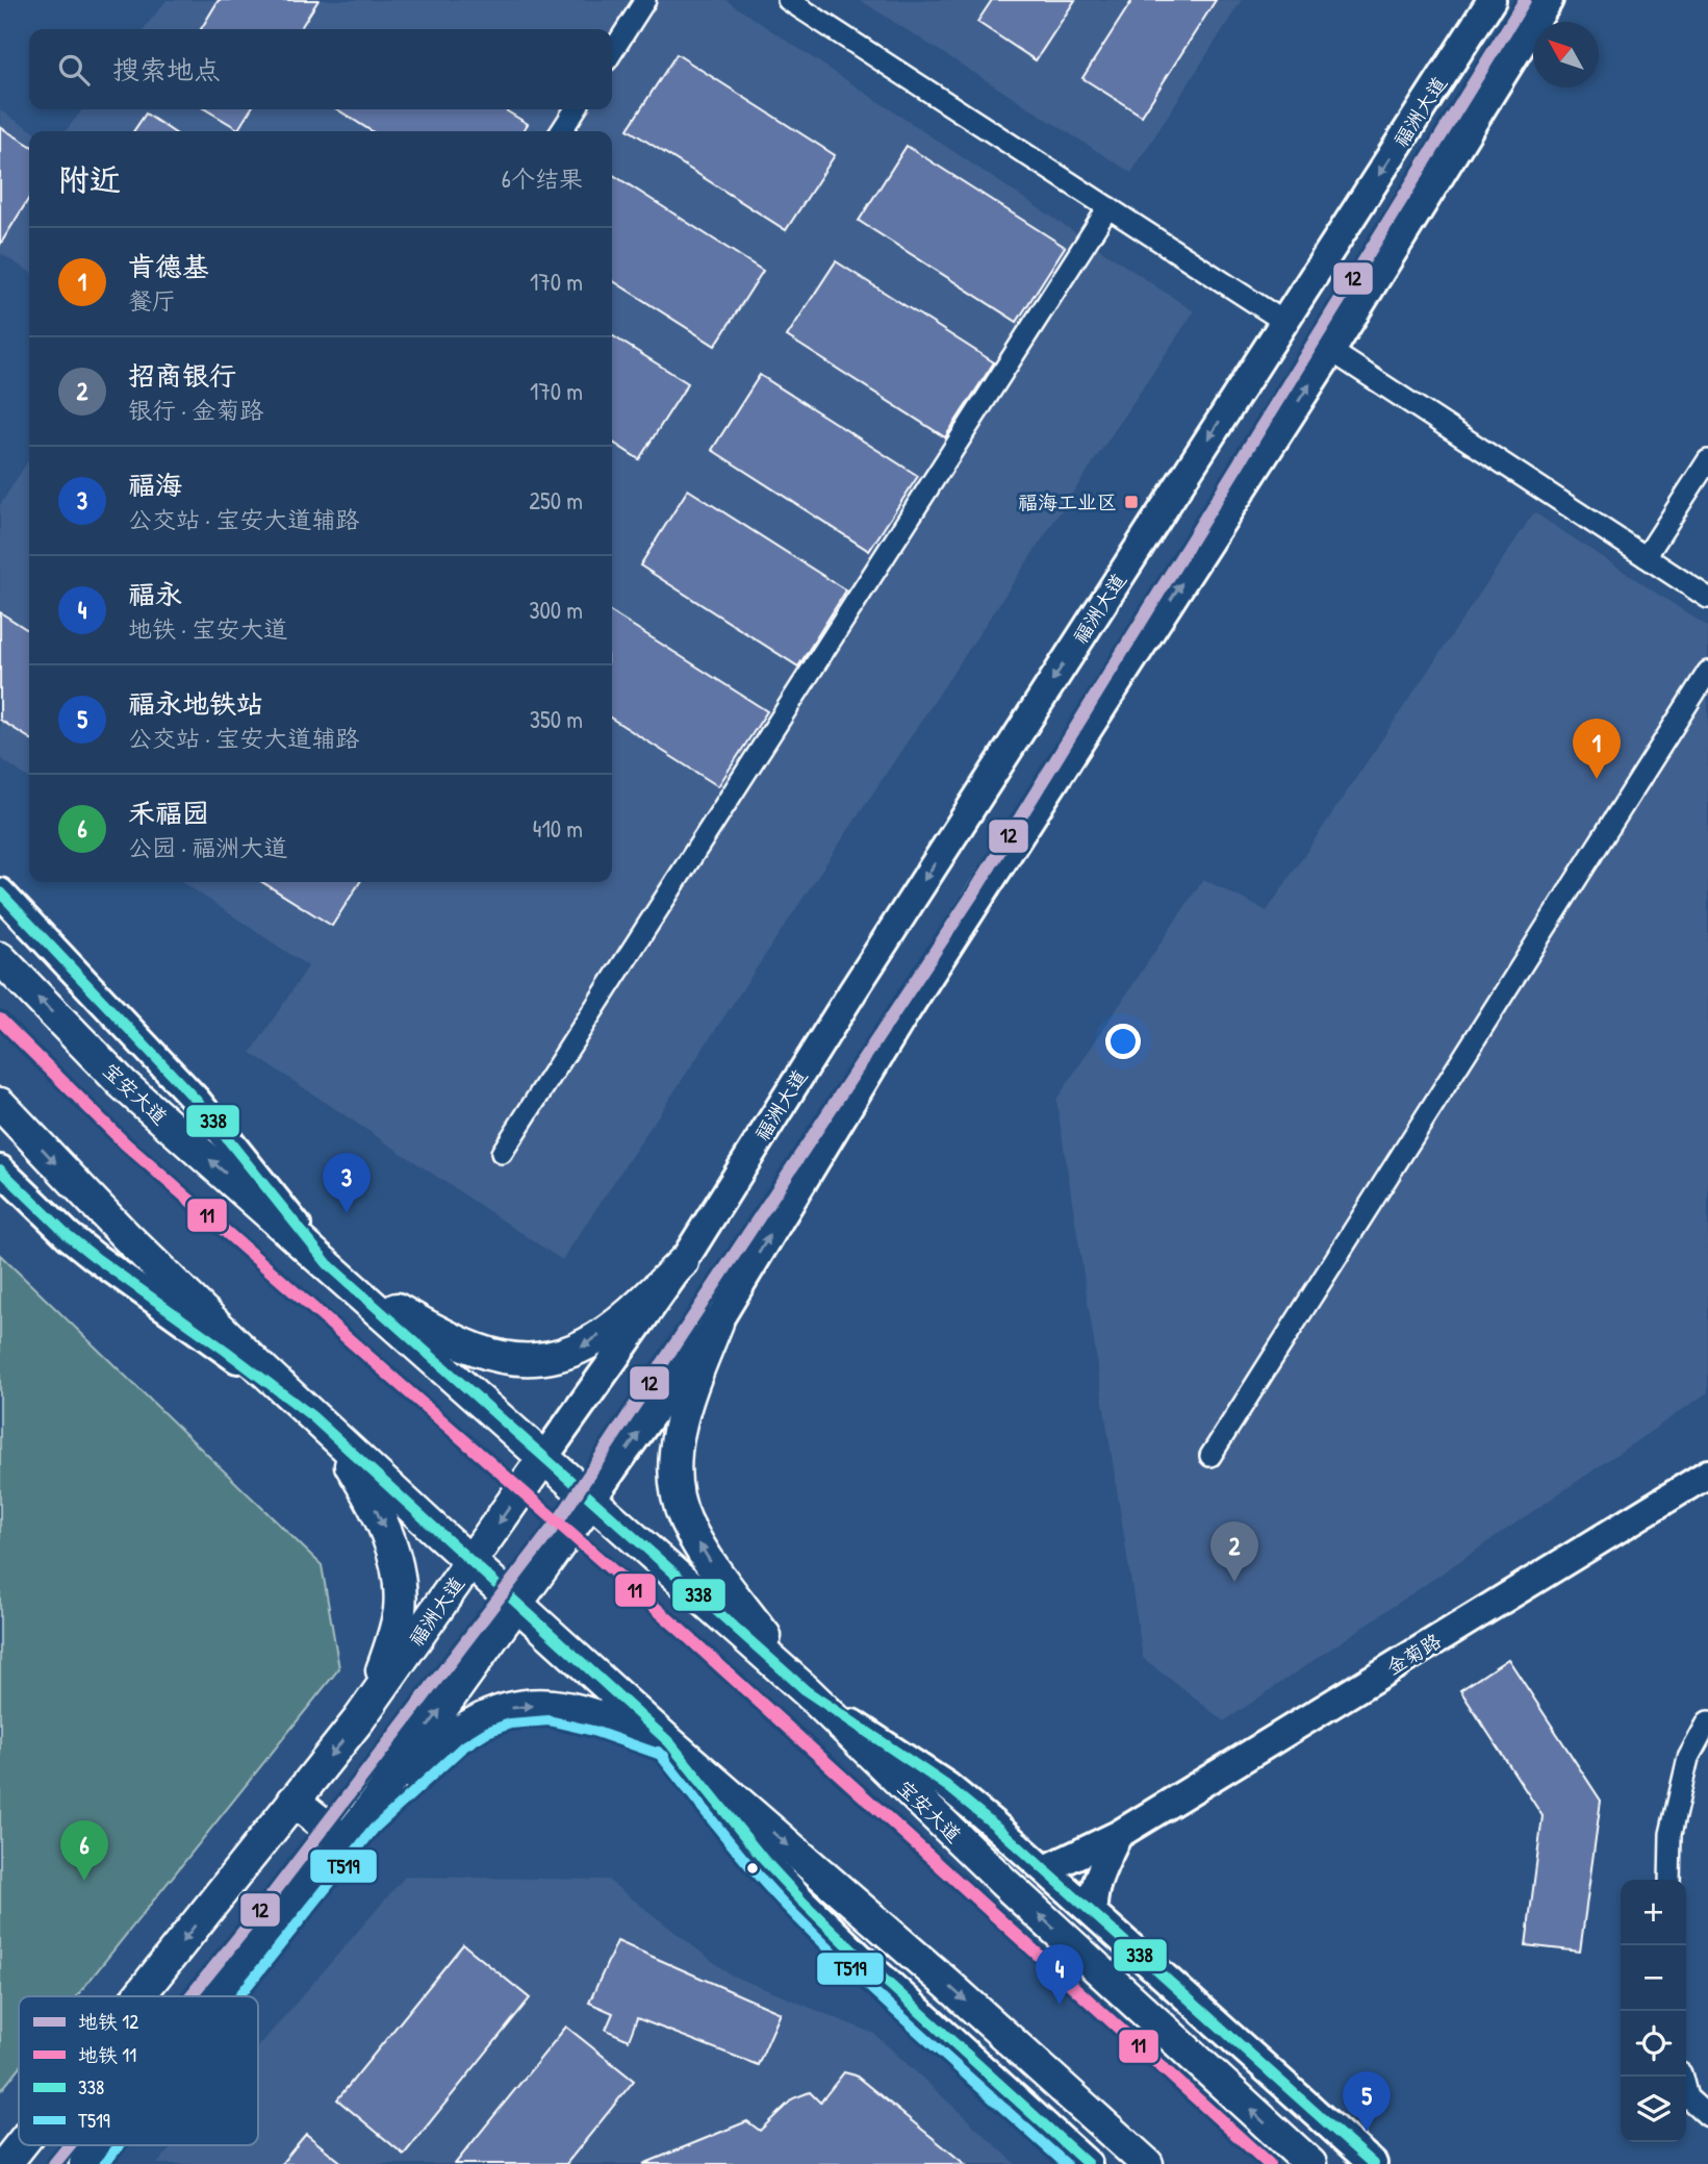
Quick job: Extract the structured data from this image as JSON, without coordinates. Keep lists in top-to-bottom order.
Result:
{
  "streets": {
    "main road": ["福洲大道", "宝安大道", "金菊路"]
  },
  "crossings": [
    ["福洲大道", "宝安大道"]
  ],
  "places": {
    "transit": ["福海工业区"]
  },
  "lines": [
    "metro line 12",
    "transit line 338",
    "metro line 11",
    "transit line T519"
  ],
  "legend": [
    "地铁 12",
    "地铁 11",
    "338",
    "T519"
  ],
  "north": "top left",
  "page": {
    "search": "搜索地点",
    "heading": ["附近", "6个结果"],
    "list": [
      {
        "mark": "1",
        "name": "肯德基",
        "note": "餐厅",
        "value": "170 m"
      },
      {
        "mark": "2",
        "name": "招商银行",
        "note": "银行 · 金菊路",
        "value": "170 m"
      },
      {
        "mark": "3",
        "name": "福海",
        "note": "公交站 · 宝安大道辅路",
        "value": "250 m"
      },
      {
        "mark": "4",
        "name": "福永",
        "note": "地铁 · 宝安大道",
        "value": "300 m"
      },
      {
        "mark": "5",
        "name": "福永地铁站",
        "note": "公交站 · 宝安大道辅路",
        "value": "350 m"
      },
      {
        "mark": "6",
        "name": "禾福园",
        "note": "公园 · 福洲大道",
        "value": "410 m"
      }
    ],
    "pins": [
      "1",
      "3",
      "2",
      "6",
      "4",
      "5"
    ],
    "map_buttons": ["+", "−"]
  }
}
